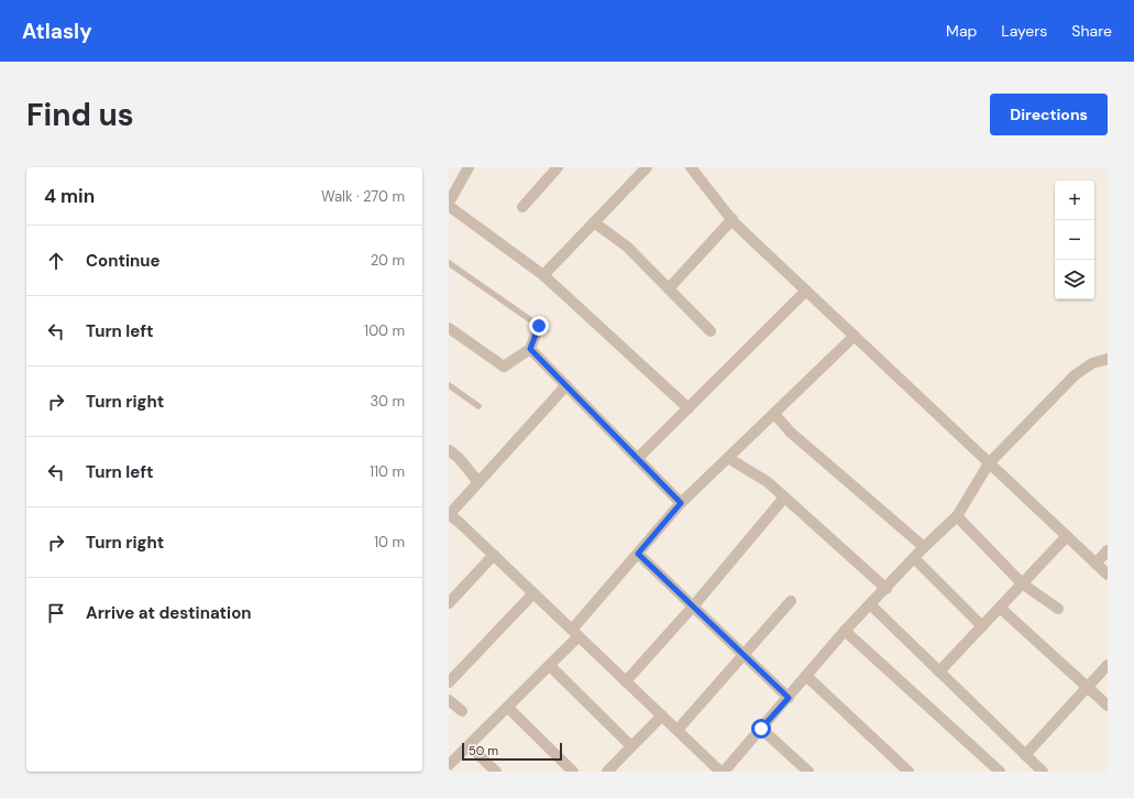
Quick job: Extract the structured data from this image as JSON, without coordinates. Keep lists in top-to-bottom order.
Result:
{
  "scale_bar": "50 m",
  "page": {
    "header": "Atlasly",
    "nav": ["Map", "Layers", "Share"],
    "buttons": "Directions",
    "title": "Find us",
    "heading": ["4 min", "Walk · 270 m"],
    "map_buttons": ["+", "−"],
    "list": [
      ["Continue", "20 m"],
      ["Turn left", "100 m"],
      ["Turn right", "30 m"],
      ["Turn left", "110 m"],
      ["Turn right", "10 m"],
      "Arrive at destination"
    ],
    "scale": "50 m"
  }
}
